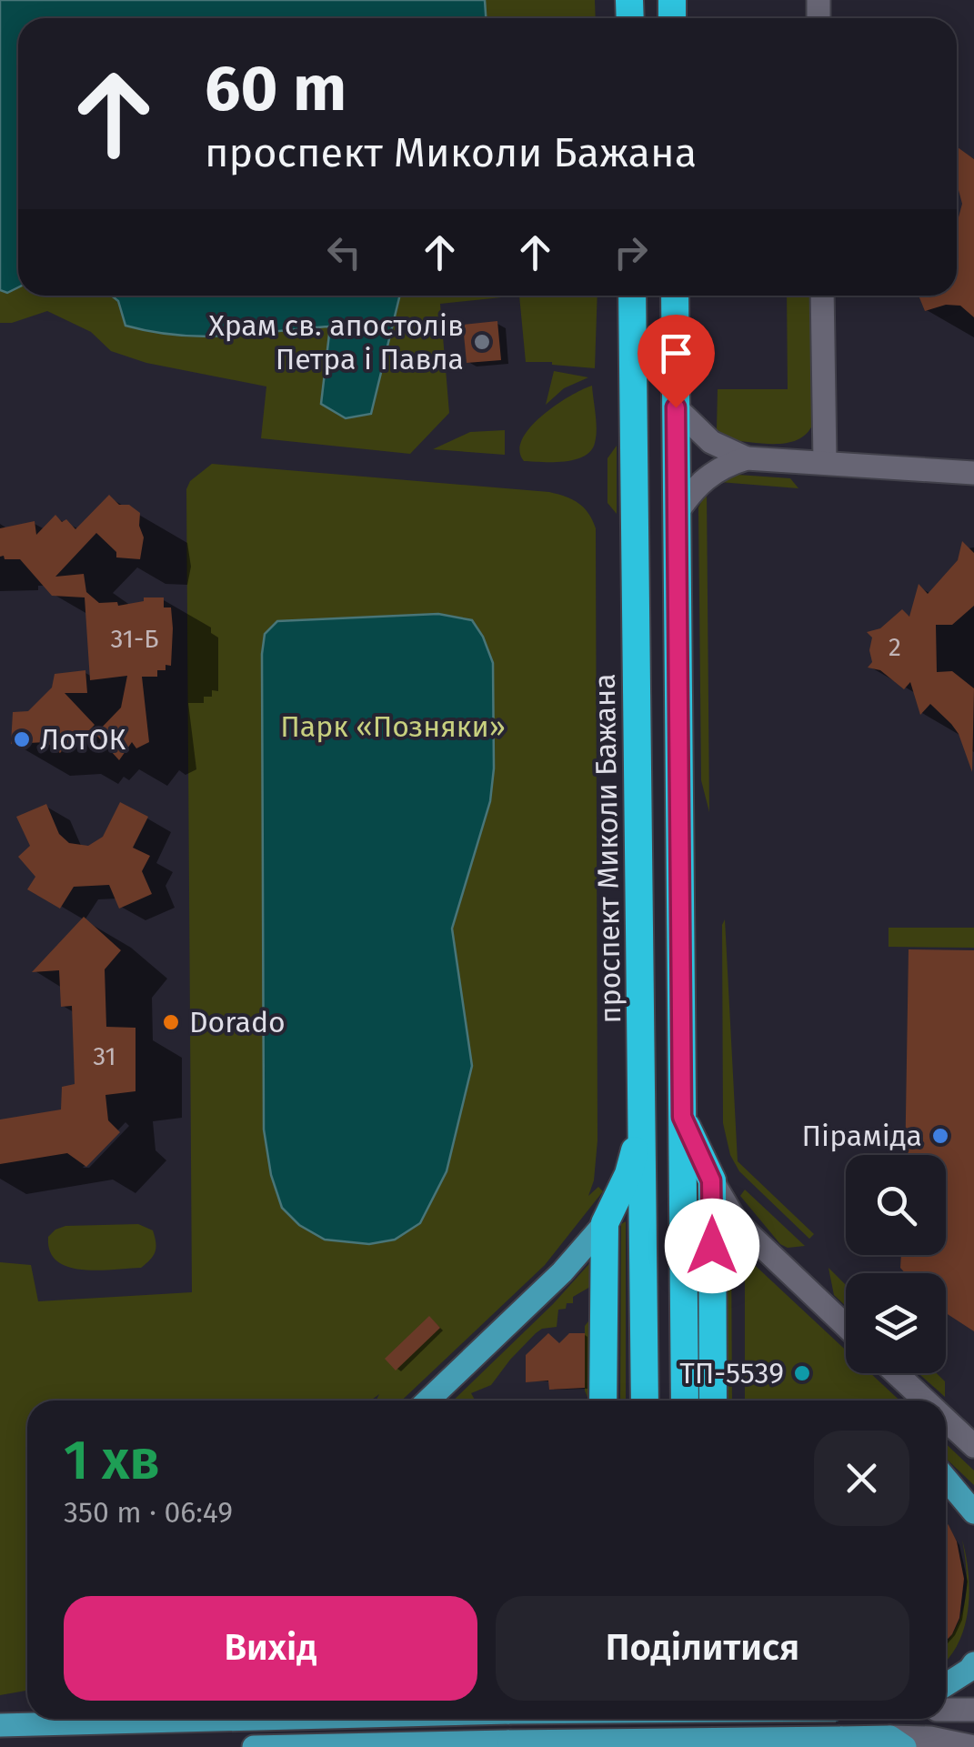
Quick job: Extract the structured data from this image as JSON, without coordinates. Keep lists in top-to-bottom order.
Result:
{
  "streets": {
    "highway": ["проспект Миколи Бажана"]
  },
  "parks": ["Парк «Позняки»"],
  "places": [
    "Храм св. апостолів Петра і Павла",
    "ЛотОК",
    "Dorado",
    "Піраміда",
    "ТП-5539"
  ],
  "house_numbers": ["31-Б", "2", "31"],
  "page": {
    "turn": ["60 m", "проспект Миколи Бажана"],
    "heading": ["1 хв", "350 m · 06:49"],
    "buttons": ["Вихід", "Поділитися"]
  }
}
